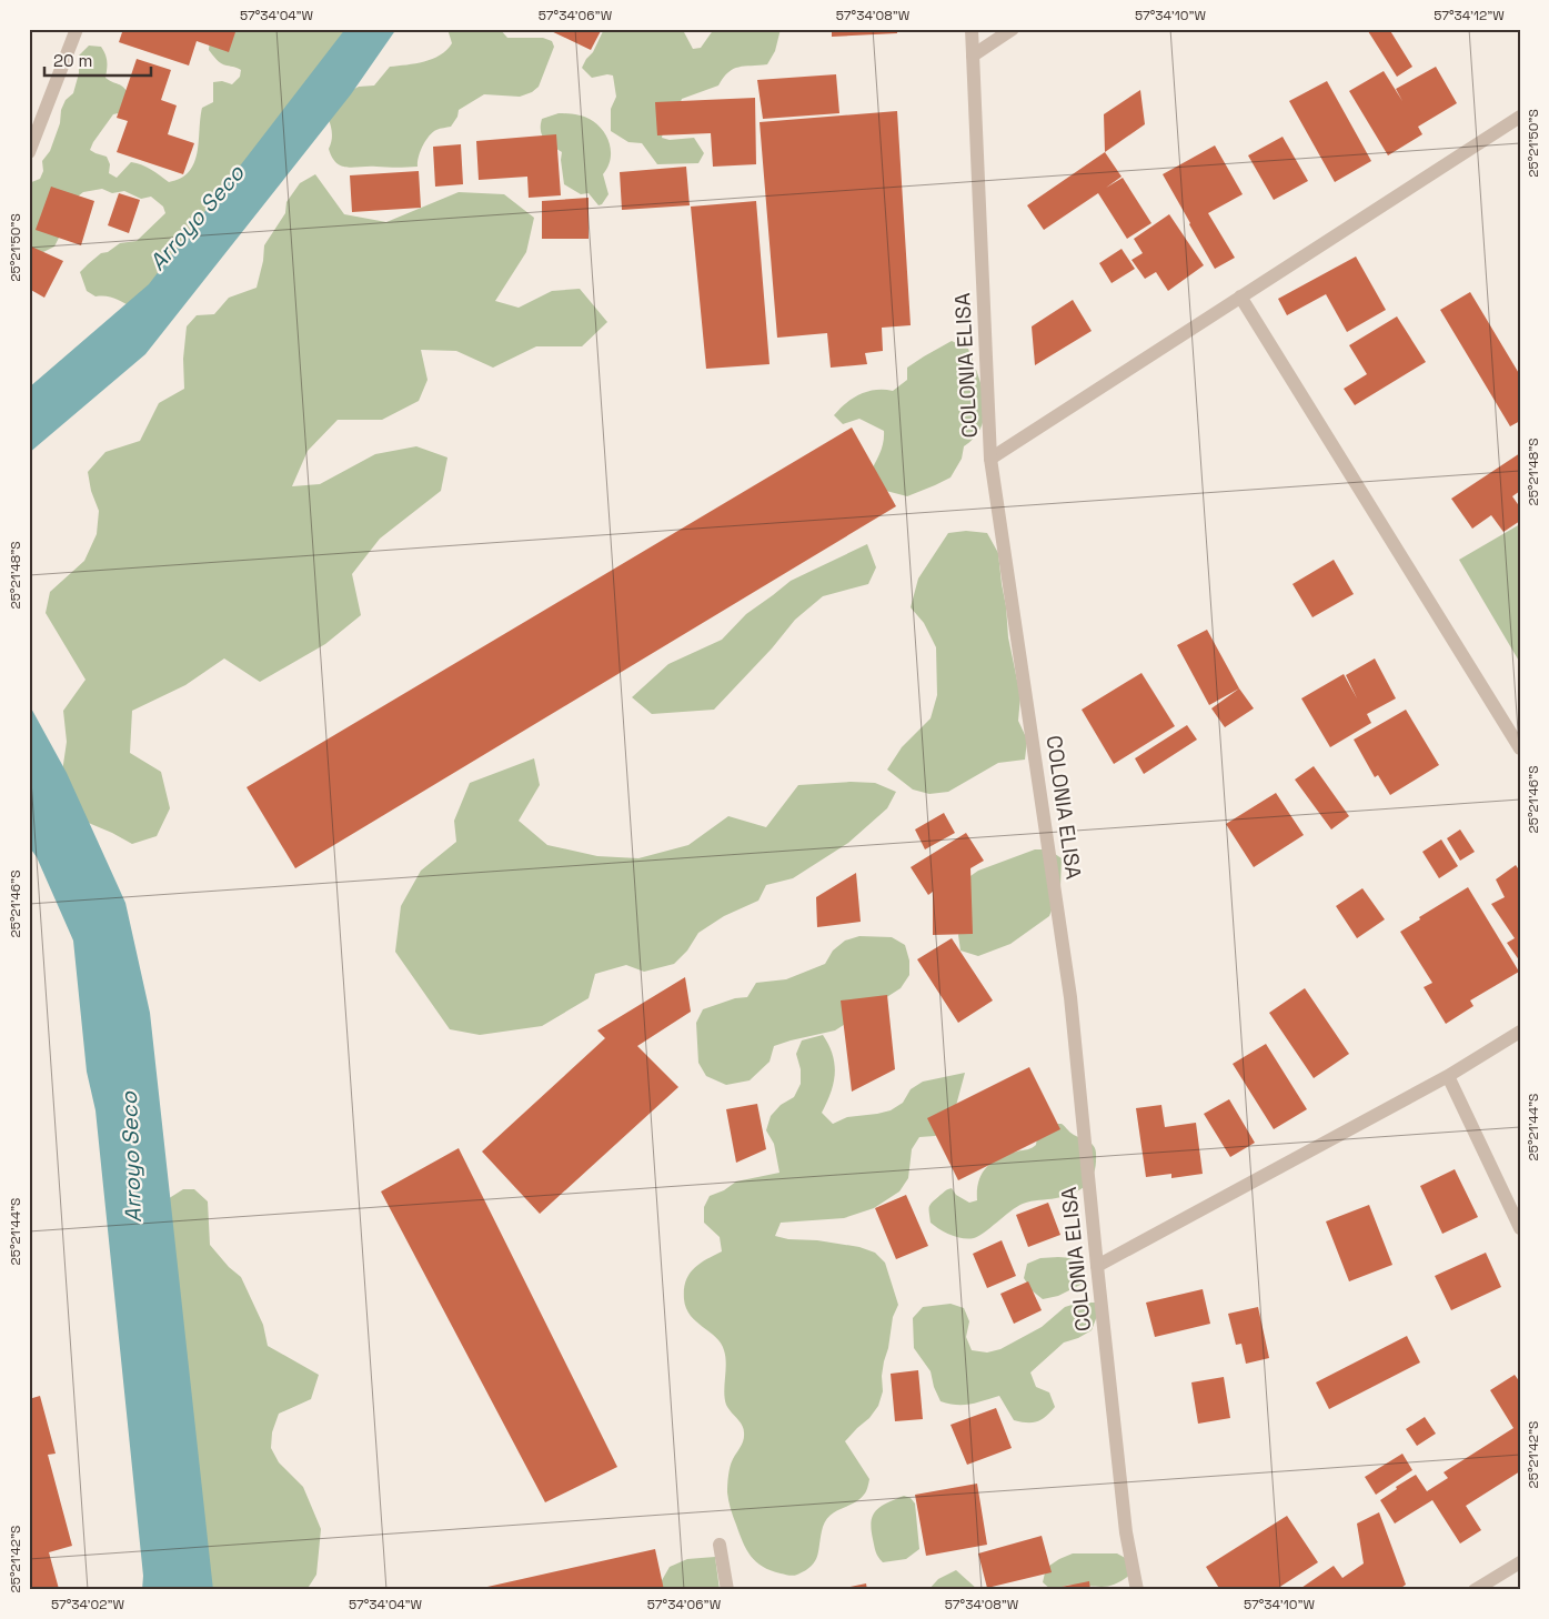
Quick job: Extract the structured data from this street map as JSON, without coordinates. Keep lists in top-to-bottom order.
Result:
{
  "streets": {
    "street": ["COLONIA ELISA"]
  },
  "water": ["Arroyo Seco"],
  "scale_bar": "20 m",
  "coordinates": [
    "57°34'04\"W",
    "57°34'06\"W",
    "57°34'08\"W",
    "57°34'10\"W",
    "57°34'12\"W",
    "25°21'50\"S",
    "25°21'48\"S",
    "25°21'46\"S",
    "25°21'44\"S",
    "25°21'42\"S",
    "57°34'02\"W"
  ]
}
